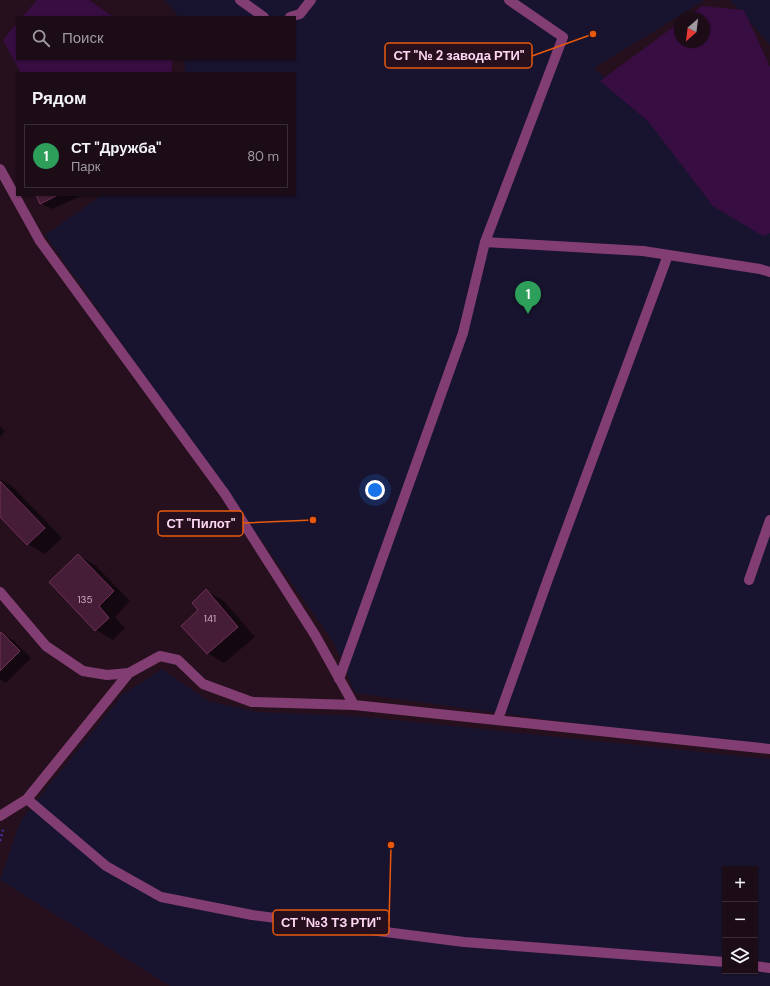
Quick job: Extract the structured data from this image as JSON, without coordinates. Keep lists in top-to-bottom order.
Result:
{
  "places": ["СТ \"№ 2 завода РТИ\"", "СТ \"Пилот\"", "СТ \"№3 ТЗ РТИ\""],
  "house_numbers": ["135", "141"],
  "north": "bottom left",
  "page": {
    "search": "Поиск",
    "heading": "Рядом",
    "list": [
      {
        "mark": "1",
        "name": "СТ \"Дружба\"",
        "note": "Парк",
        "value": "80 m"
      }
    ],
    "pins": "1",
    "map_buttons": ["+", "−"]
  }
}
